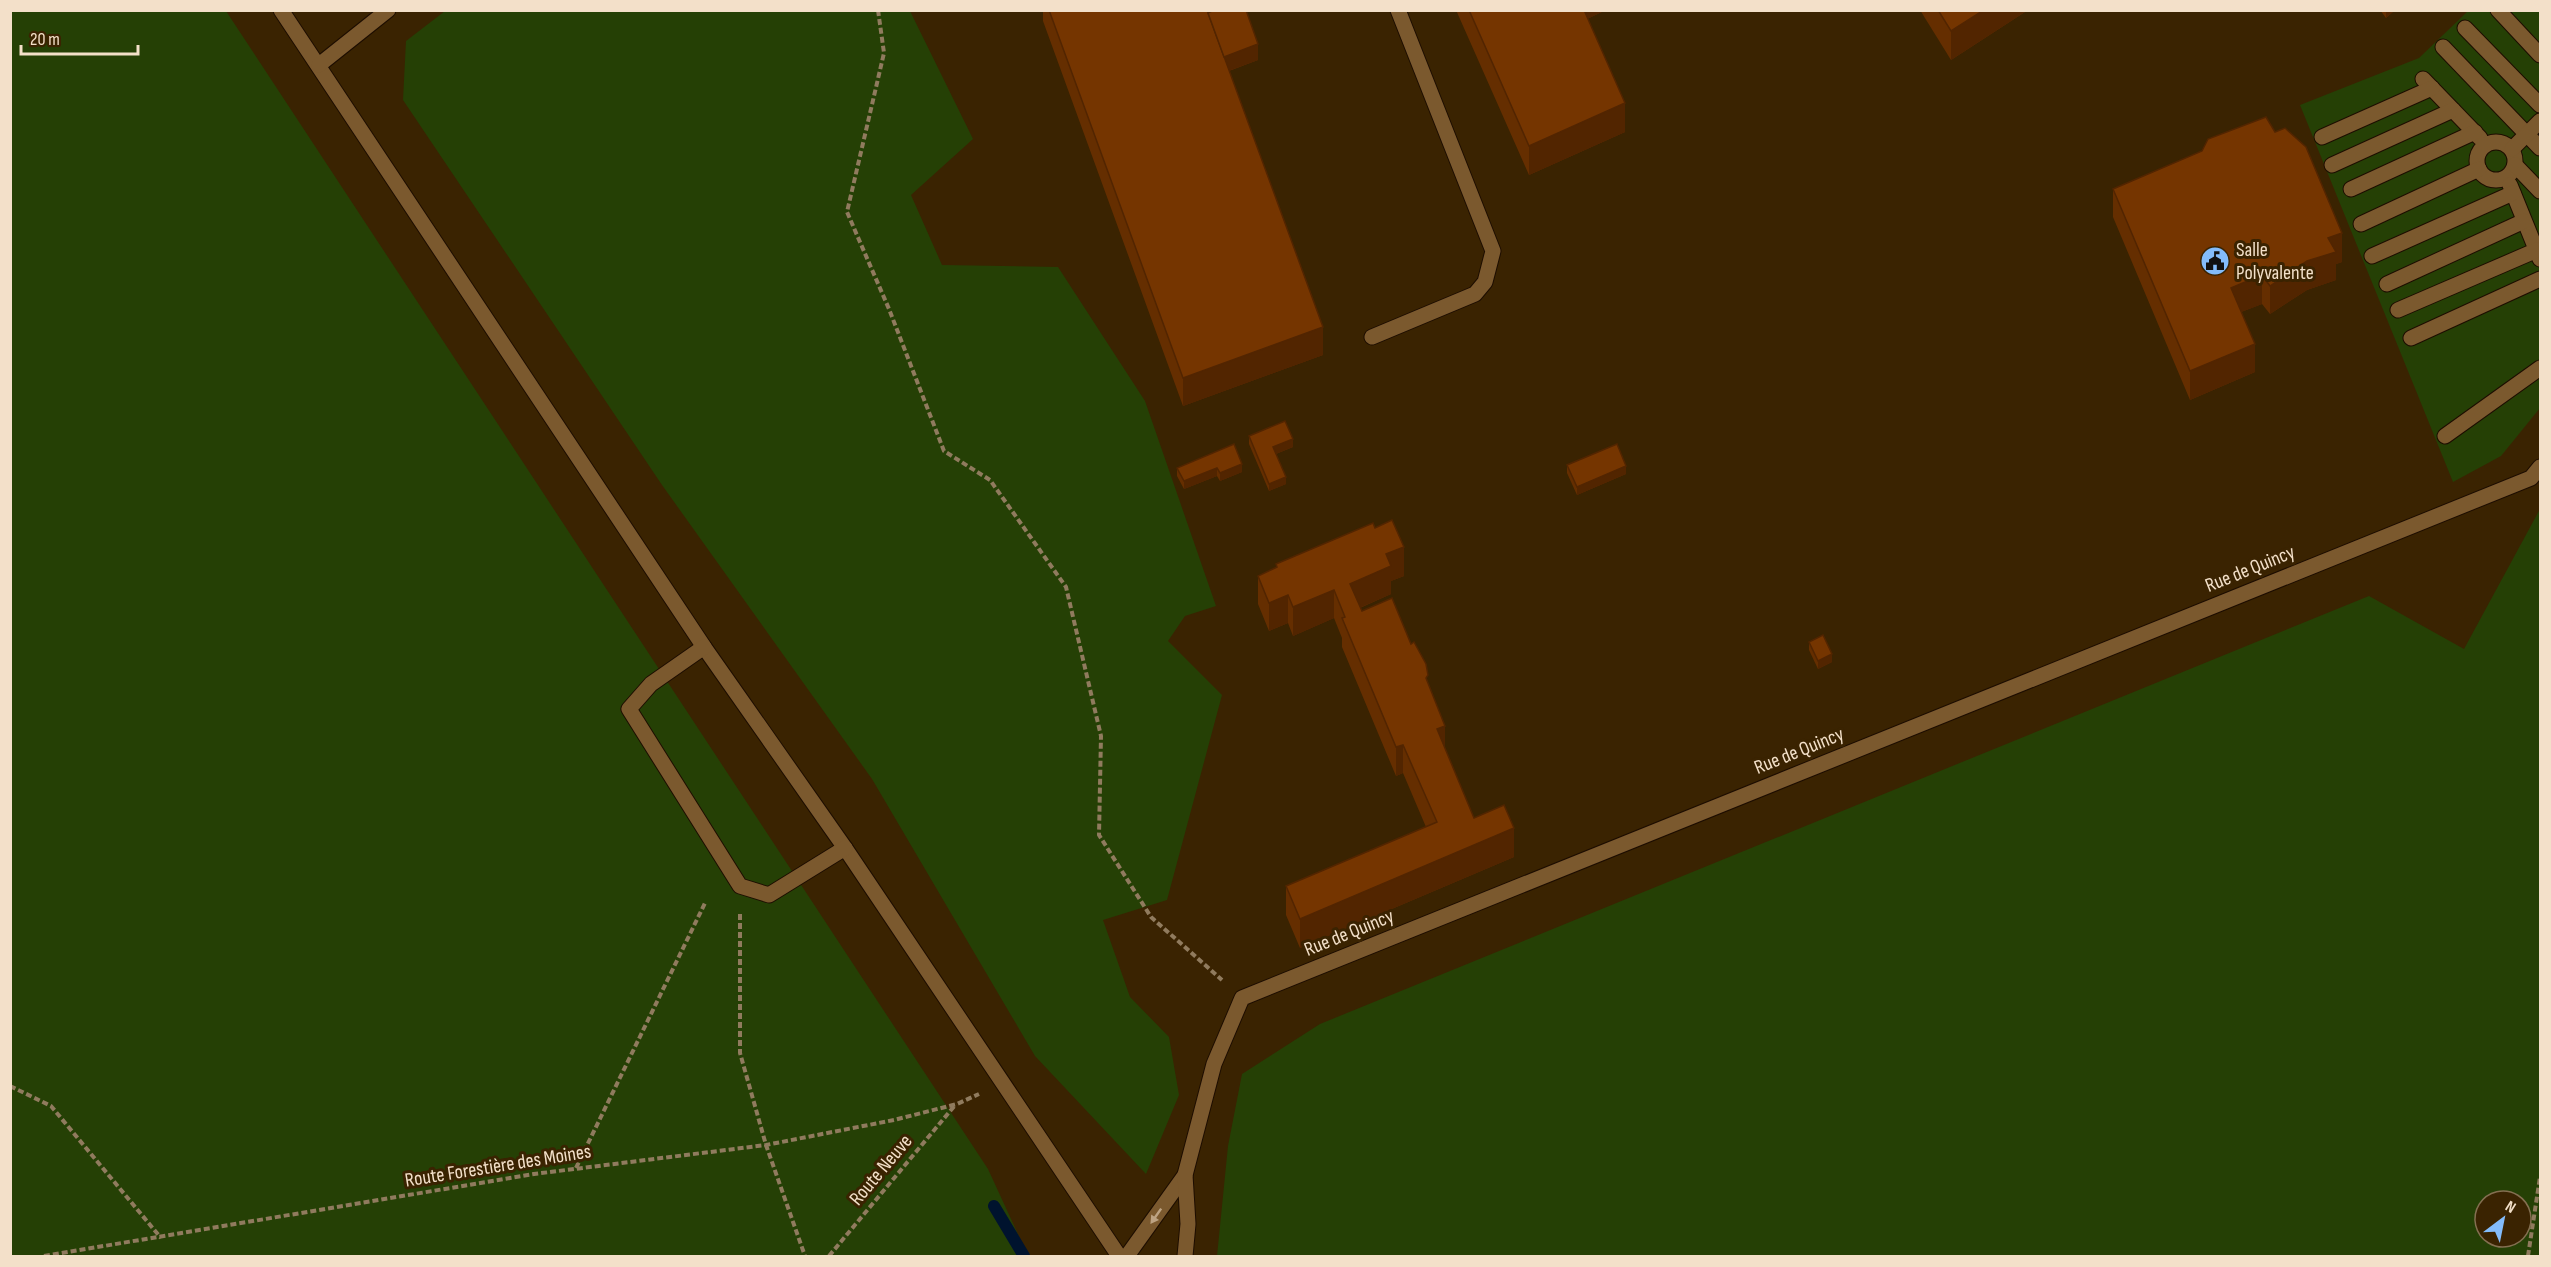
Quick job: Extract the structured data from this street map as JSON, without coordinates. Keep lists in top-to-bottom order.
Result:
{
  "streets": {
    "street": ["Rue de Quincy"],
    "path": ["Route Forestière des Moines", "Route Neuve"]
  },
  "crossings": [
    ["Route Forestière des Moines", "Route Neuve"]
  ],
  "places": {
    "public building": ["Salle Polyvalente"]
  },
  "scale_bar": "20 m",
  "north": "top right"
}
